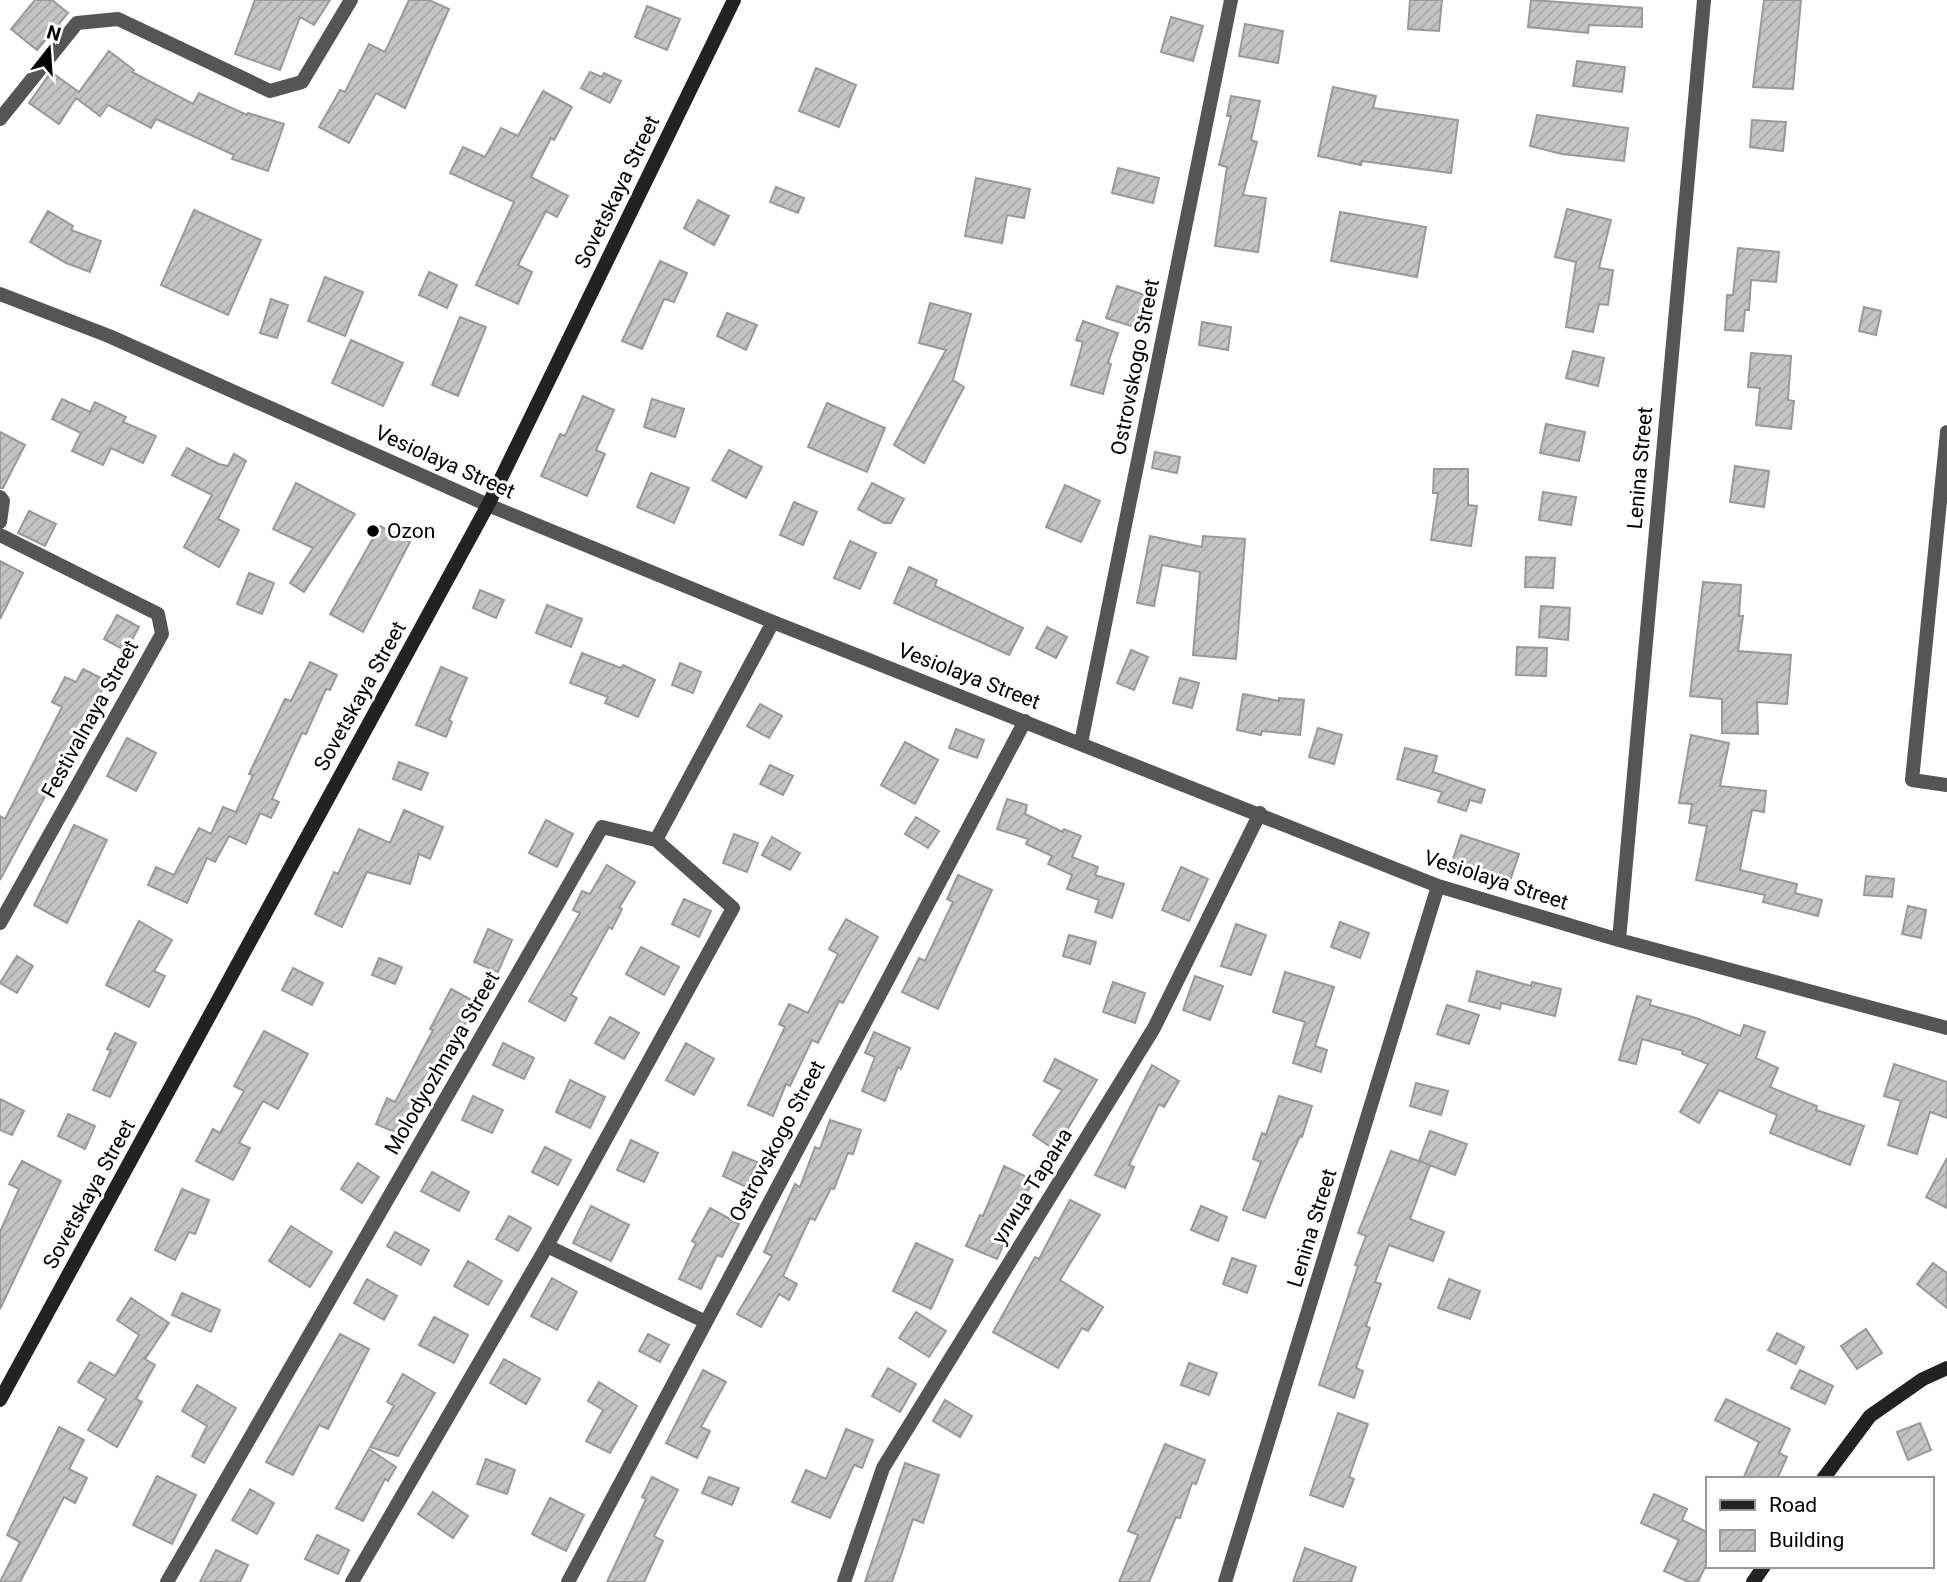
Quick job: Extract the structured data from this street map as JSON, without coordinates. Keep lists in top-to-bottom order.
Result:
{
  "streets": {
    "main road": ["Sovetskaya Street"],
    "street": [
      "Ostrovskogo Street",
      "Vesiolaya Street",
      "Lenina Street",
      "Festivalnaya Street",
      "Molodyozhnaya Street",
      "улица Тарана"
    ]
  },
  "crossings": [
    ["Sovetskaya Street", "Vesiolaya Street"],
    ["Ostrovskogo Street", "Vesiolaya Street"],
    ["Vesiolaya Street", "Lenina Street"],
    ["Vesiolaya Street", "улица Тарана"]
  ],
  "places": ["Ozon"],
  "legend": ["Road", "Building"],
  "north": "top"
}
